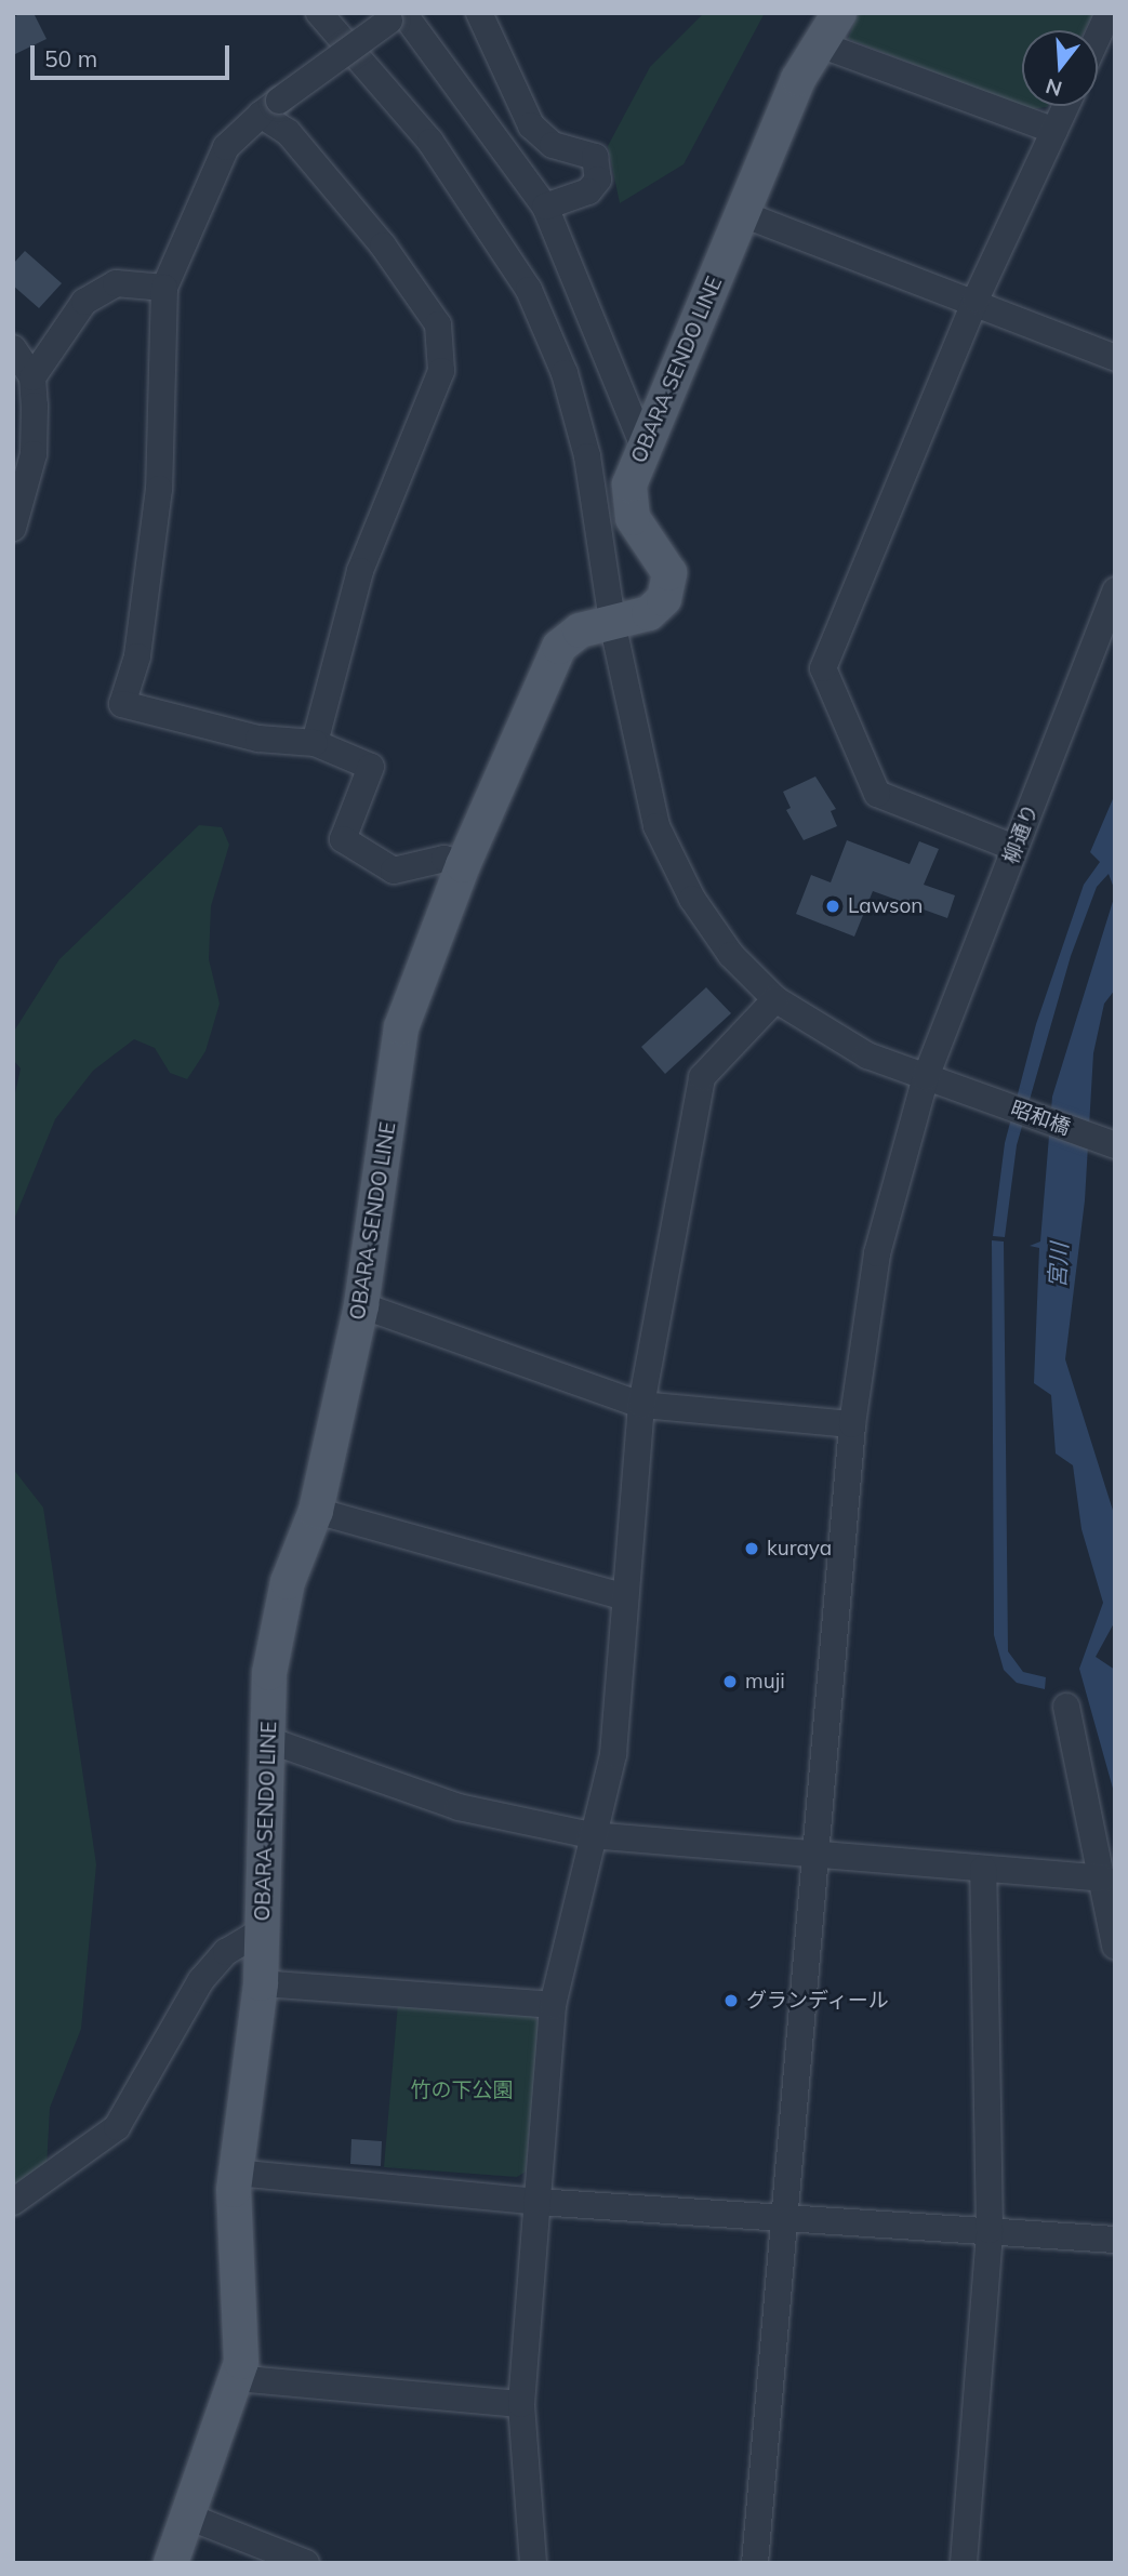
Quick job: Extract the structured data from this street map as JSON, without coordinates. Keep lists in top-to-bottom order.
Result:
{
  "streets": {
    "main road": ["OBARA SENDO LINE"],
    "street": ["柳通り", "昭和橋"]
  },
  "crossings": [
    ["OBARA SENDO LINE", "昭和橋"],
    ["柳通り", "昭和橋"]
  ],
  "water": ["宮川"],
  "parks": ["竹の下公園"],
  "places": [
    "Lawson",
    "kuraya",
    "muji",
    "グランディール"
  ],
  "scale_bar": "50 m",
  "north": "bottom"
}
